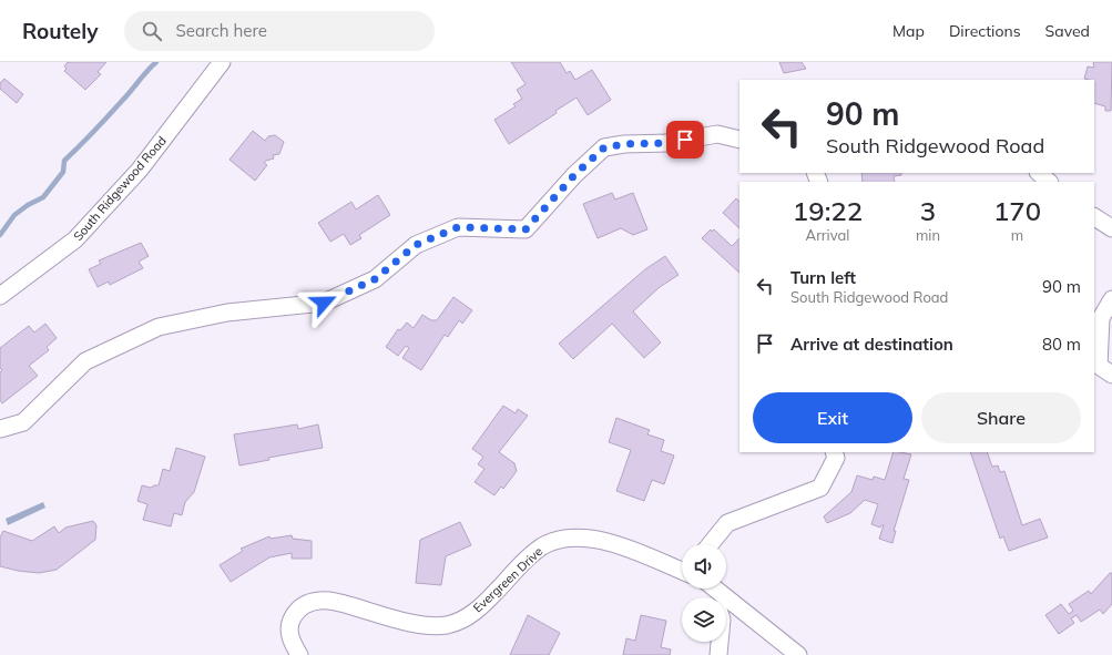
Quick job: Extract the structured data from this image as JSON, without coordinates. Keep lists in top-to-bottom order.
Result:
{
  "streets": {
    "street": ["South Ridgewood Road", "Evergreen Drive"]
  },
  "page": {
    "header": "Routely",
    "search": "Search here",
    "nav": ["Map", "Directions", "Saved"],
    "turn": ["90 m", "South Ridgewood Road"],
    "eta": [
      "19:22",
      "Arrival",
      "3",
      "min",
      "170",
      "m"
    ],
    "list": [
      {
        "name": "Turn left",
        "note": "South Ridgewood Road",
        "value": "90 m"
      },
      {
        "name": "Arrive at destination",
        "value": "80 m"
      }
    ],
    "buttons": ["Exit", "Share"]
  }
}
